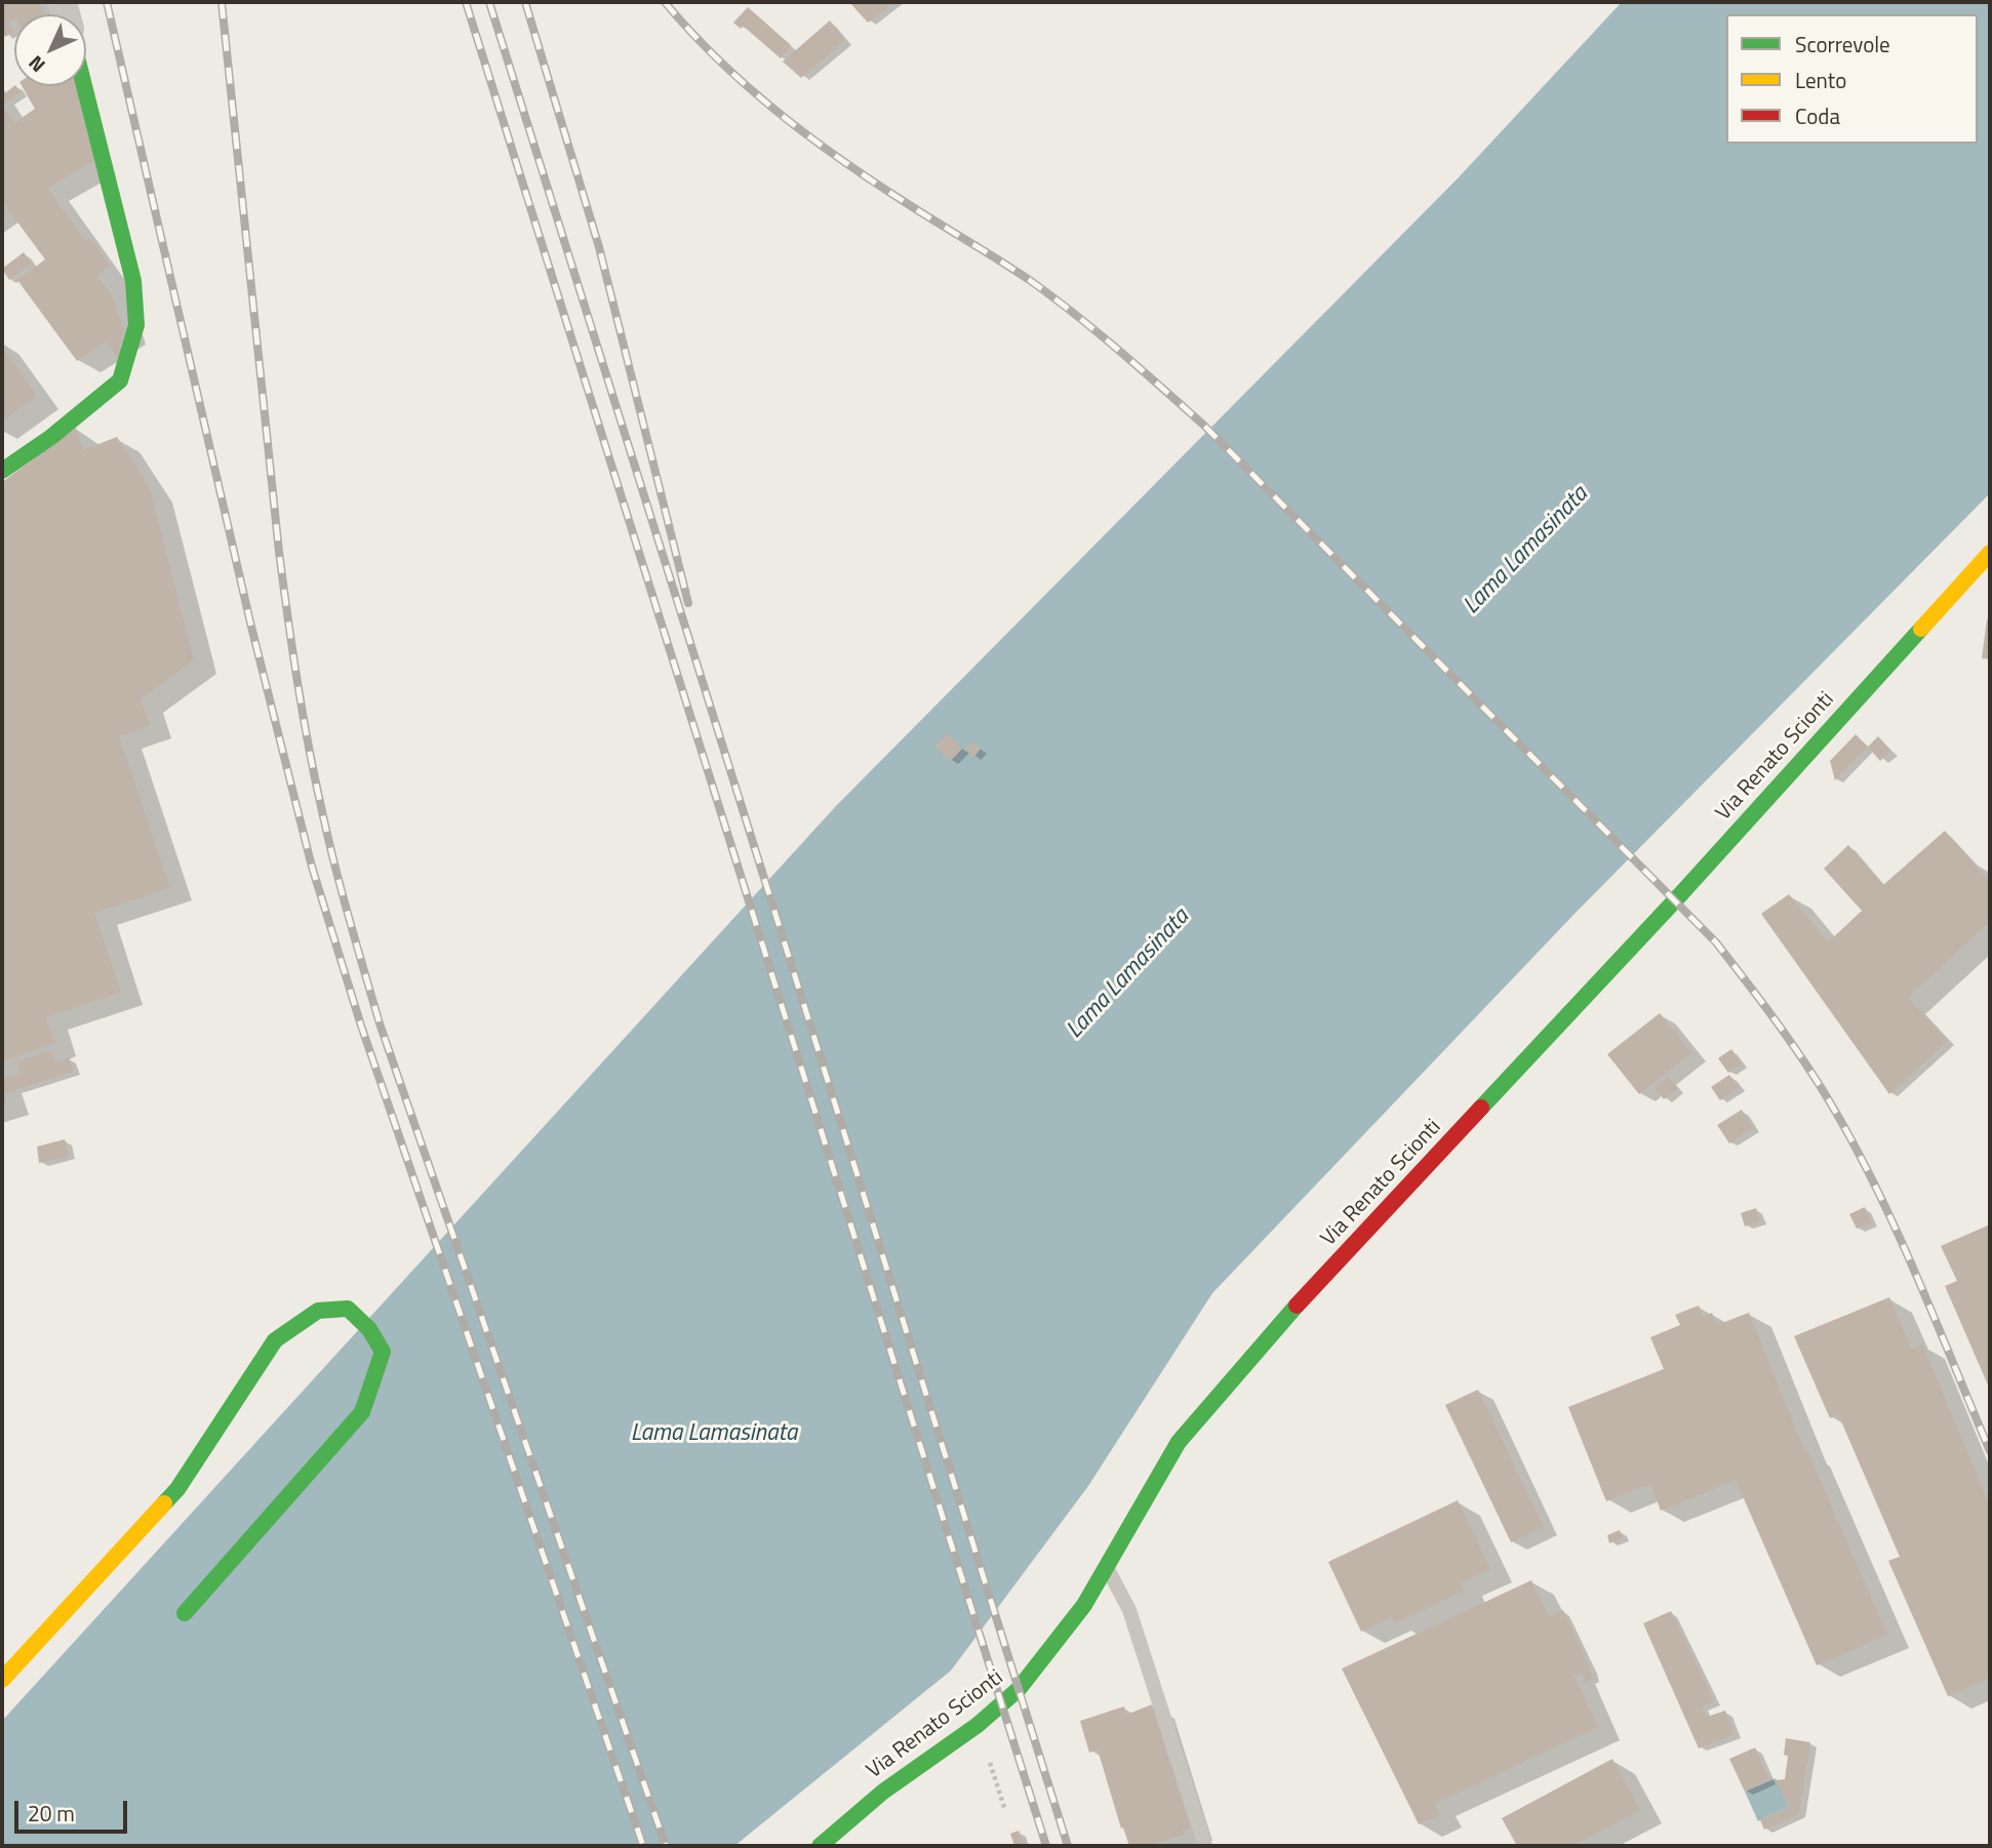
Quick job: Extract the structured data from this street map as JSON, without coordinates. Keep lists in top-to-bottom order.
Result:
{
  "streets": {
    "street": ["Via Renato Scionti"]
  },
  "water": ["Lama Lamasinata"],
  "legend": ["Scorrevole", "Lento", "Coda"],
  "scale_bar": "20 m",
  "north": "bottom left"
}
